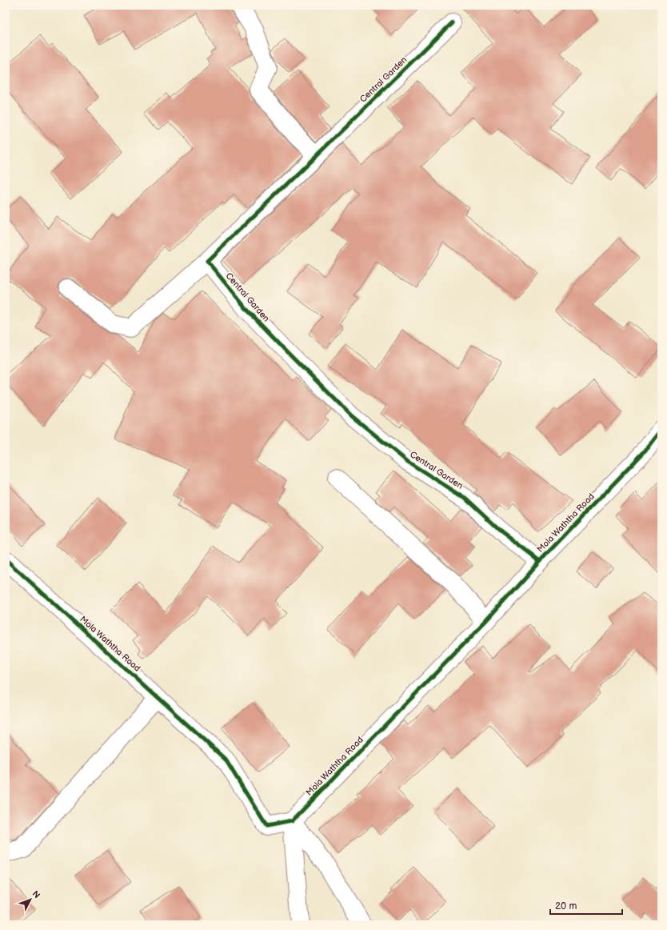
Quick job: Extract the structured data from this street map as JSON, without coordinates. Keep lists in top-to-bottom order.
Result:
{
  "streets": {
    "street": ["Central Garden", "Mola Waththa Road"]
  },
  "crossings": [
    ["Central Garden", "Mola Waththa Road"]
  ],
  "scale_bar": "20 m",
  "north": "top right"
}
